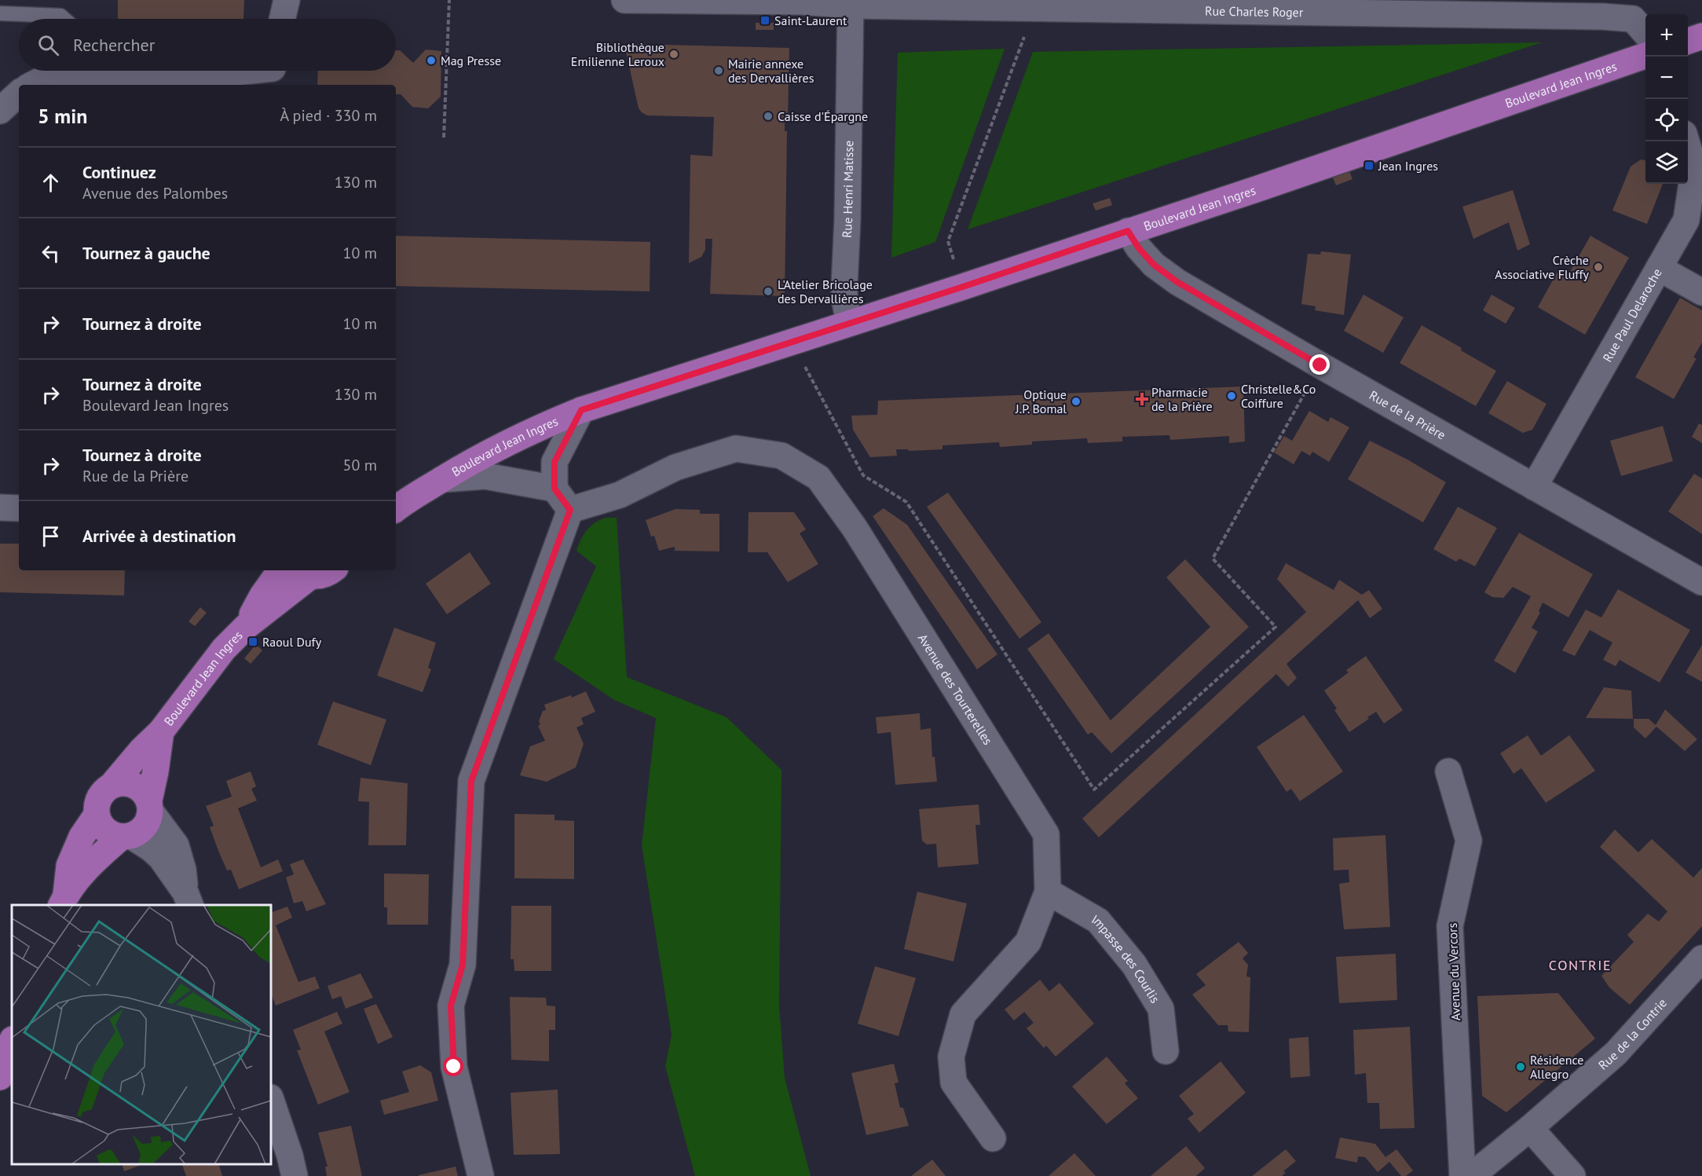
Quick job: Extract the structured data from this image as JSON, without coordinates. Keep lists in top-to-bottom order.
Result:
{
  "streets": {
    "main road": ["Boulevard Jean Ingres"],
    "street": [
      "Rue Charles Roger",
      "Rue Henri Matisse",
      "Rue Paul Delaroche",
      "Rue de la Prière",
      "Avenue des Tourterelles",
      "Impasse des Courlis",
      "Avenue du Vercors",
      "Rue de la Contrie"
    ]
  },
  "crossings": [
    ["Rue Charles Roger", "Rue Henri Matisse"],
    ["Boulevard Jean Ingres", "Rue Henri Matisse"],
    ["Boulevard Jean Ingres", "Rue de la Prière"],
    ["Rue Paul Delaroche", "Rue de la Prière"],
    ["Avenue des Tourterelles", "Impasse des Courlis"]
  ],
  "districts": ["CONTRIE"],
  "places": {
    "transit": ["Saint-Laurent", "Jean Ingres", "Raoul Dufy"],
    "other": [
      "Bibliothèque Emilienne Leroux",
      "Mag Presse",
      "Mairie annexe des Dervallières",
      "Caisse d'Épargne",
      "Crèche Associative Fluffy",
      "L'Atelier Bricolage des Dervallières",
      "Christelle&Co Coiffure",
      "Optique J.P. Bomal",
      "Résidence Allegro"
    ],
    "health": ["Pharmacie de la Prière"]
  },
  "page": {
    "map_buttons": ["+", "−"],
    "search": "Rechercher",
    "heading": ["5 min", "À pied · 330 m"],
    "list": [
      ["Continuez", "Avenue des Palombes", "130 m"],
      ["Tournez à gauche", "10 m"],
      ["Tournez à droite", "10 m"],
      ["Tournez à droite", "Boulevard Jean Ingres", "130 m"],
      ["Tournez à droite", "Rue de la Prière", "50 m"],
      "Arrivée à destination"
    ]
  }
}
